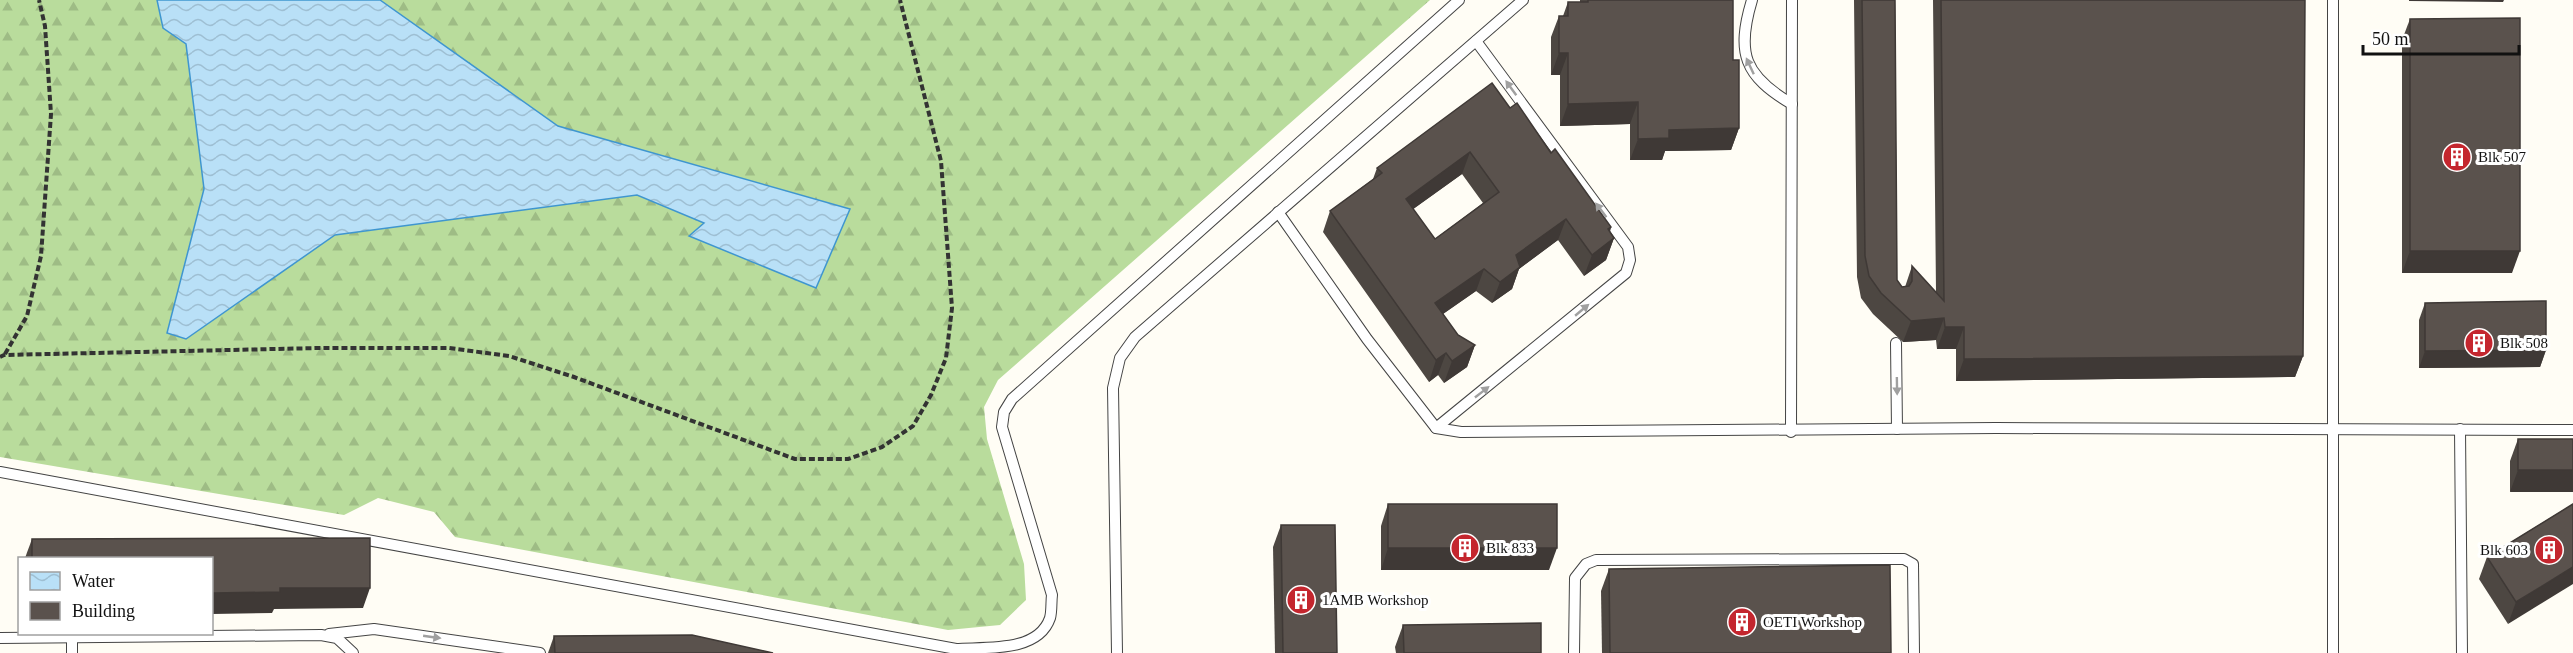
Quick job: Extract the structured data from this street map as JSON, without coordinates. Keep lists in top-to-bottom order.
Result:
{
  "places": {
    "building": [
      "Blk 507",
      "Blk 508",
      "Blk 833",
      "Blk 603",
      "1AMB Workshop",
      "OETI Workshop"
    ]
  },
  "legend": ["Water", "Building"],
  "scale_bar": "50 m"
}
